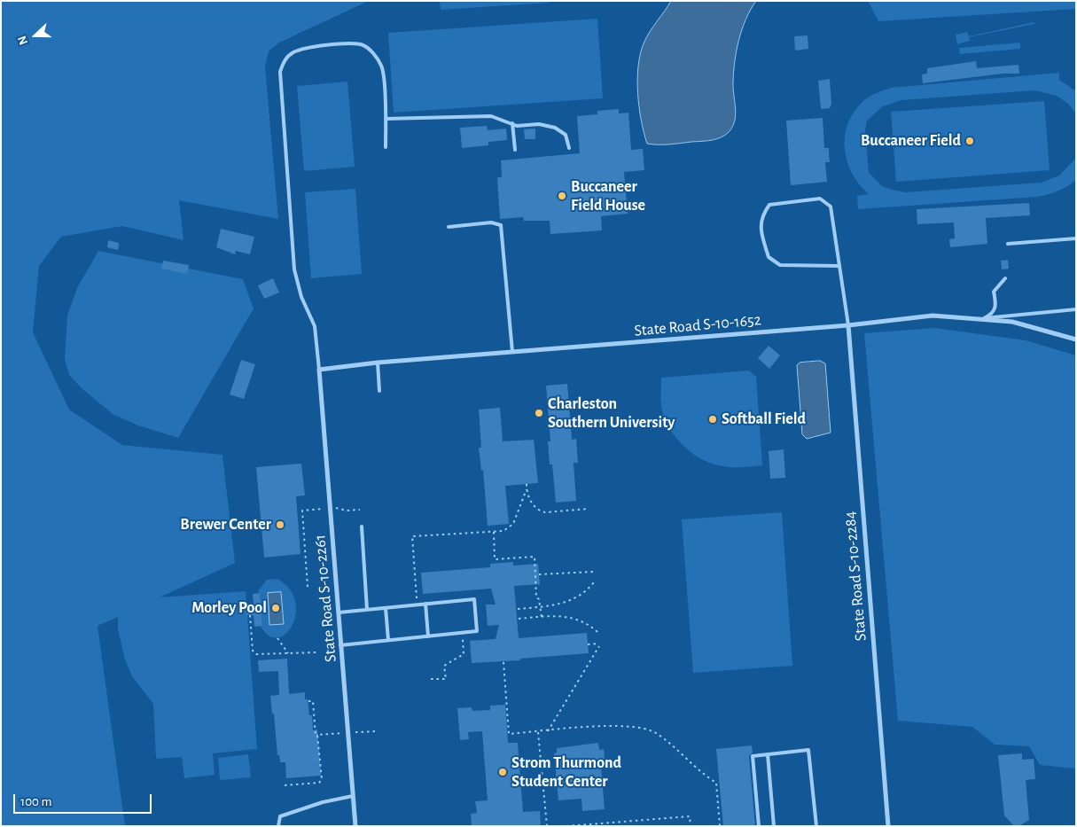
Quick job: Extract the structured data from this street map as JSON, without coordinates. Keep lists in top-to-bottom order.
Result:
{
  "streets": {
    "street": ["State Road S-10-1652", "State Road S-10-2284", "State Road S-10-2261"]
  },
  "crossings": [
    ["State Road S-10-1652", "State Road S-10-2284"],
    ["State Road S-10-1652", "State Road S-10-2261"]
  ],
  "places": [
    "Buccaneer Field",
    "Buccaneer Field House",
    "Charleston Southern University",
    "Softball Field",
    "Brewer Center",
    "Morley Pool",
    "Strom Thurmond Student Center"
  ],
  "scale_bar": "100 m",
  "north": "left"
}
